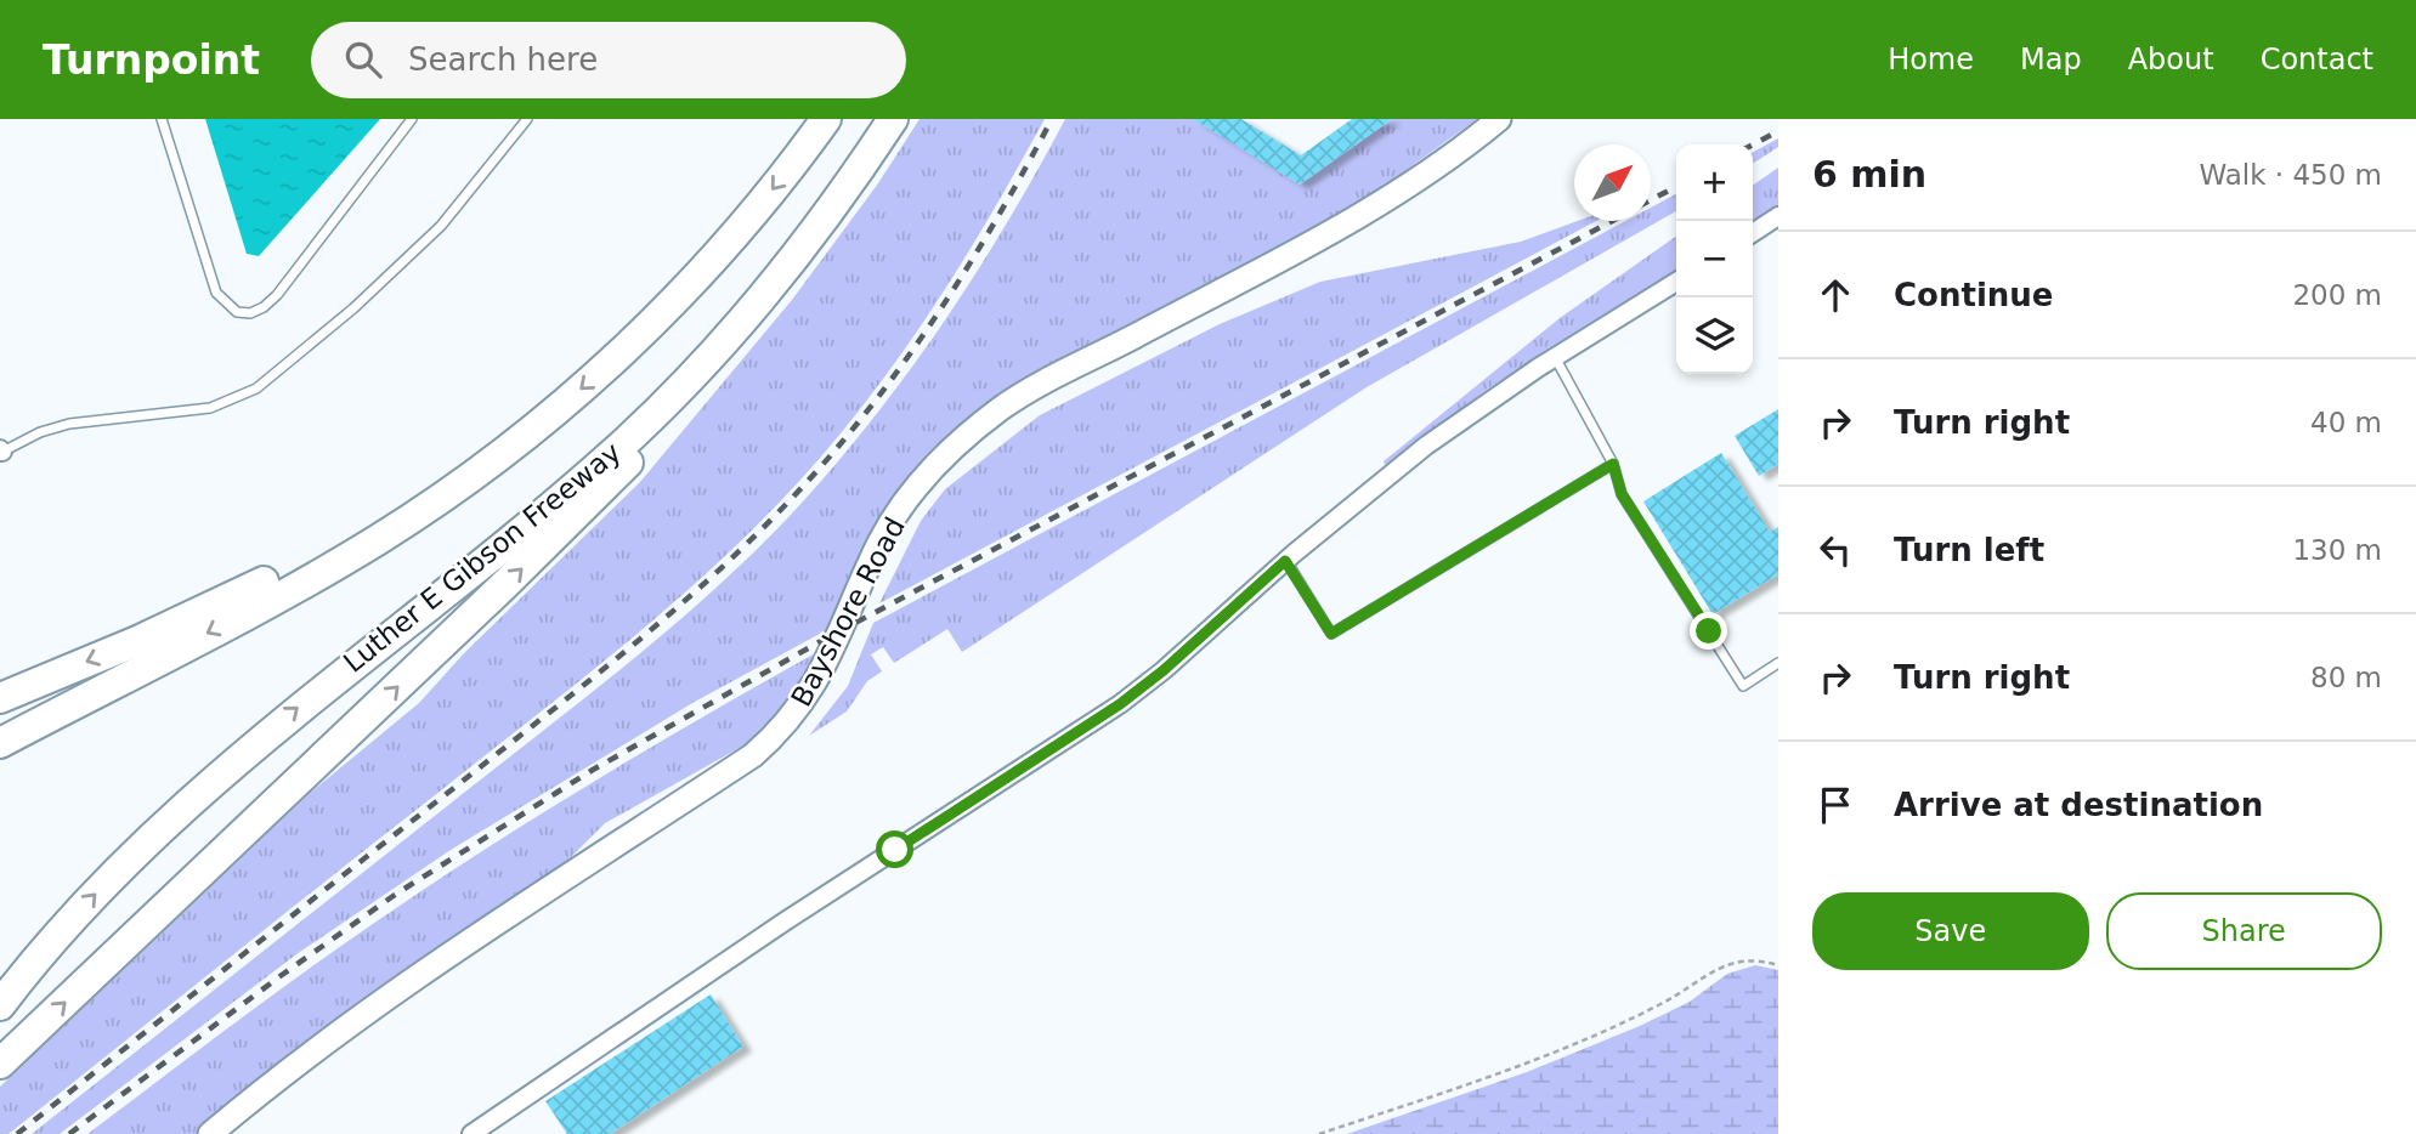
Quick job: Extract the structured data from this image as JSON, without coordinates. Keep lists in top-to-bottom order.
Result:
{
  "streets": {
    "highway": ["Luther E Gibson Freeway"],
    "street": ["Bayshore Road"]
  },
  "north": "top right",
  "page": {
    "header": "Turnpoint",
    "search": "Search here",
    "nav": [
      "Home",
      "Map",
      "About",
      "Contact"
    ],
    "heading": ["6 min", "Walk · 450 m"],
    "map_buttons": ["+", "−"],
    "list": [
      ["Continue", "200 m"],
      ["Turn right", "40 m"],
      ["Turn left", "130 m"],
      ["Turn right", "80 m"],
      "Arrive at destination"
    ],
    "buttons": ["Save", "Share"]
  }
}
